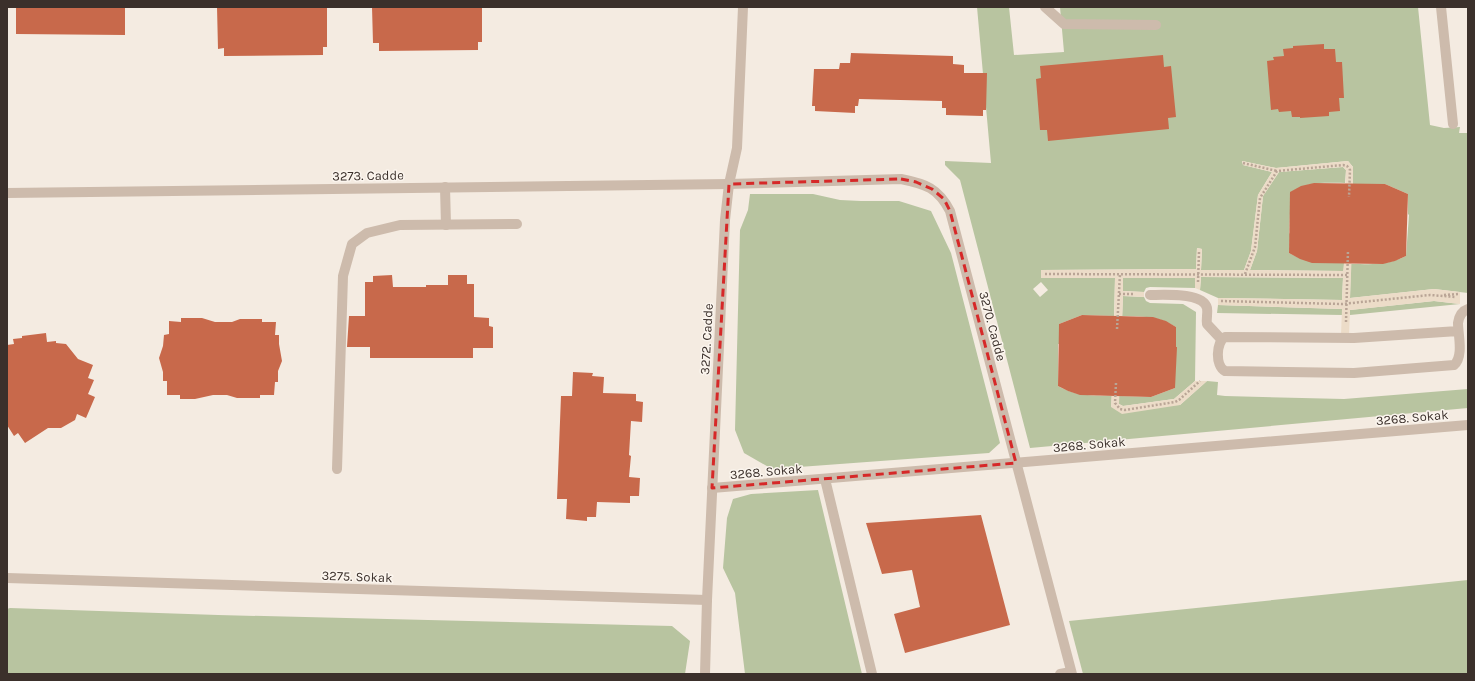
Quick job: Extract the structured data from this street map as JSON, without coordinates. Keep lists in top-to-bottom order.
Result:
{
  "streets": {
    "street": [
      "3273. Cadde",
      "3270. Cadde",
      "3272. Cadde",
      "3268. Sokak",
      "3275. Sokak"
    ]
  },
  "crossings": [
    ["3273. Cadde", "3270. Cadde"],
    ["3273. Cadde", "3272. Cadde"],
    ["3270. Cadde", "3272. Cadde"],
    ["3270. Cadde", "3268. Sokak"],
    ["3272. Cadde", "3268. Sokak"],
    ["3272. Cadde", "3275. Sokak"]
  ]
}
